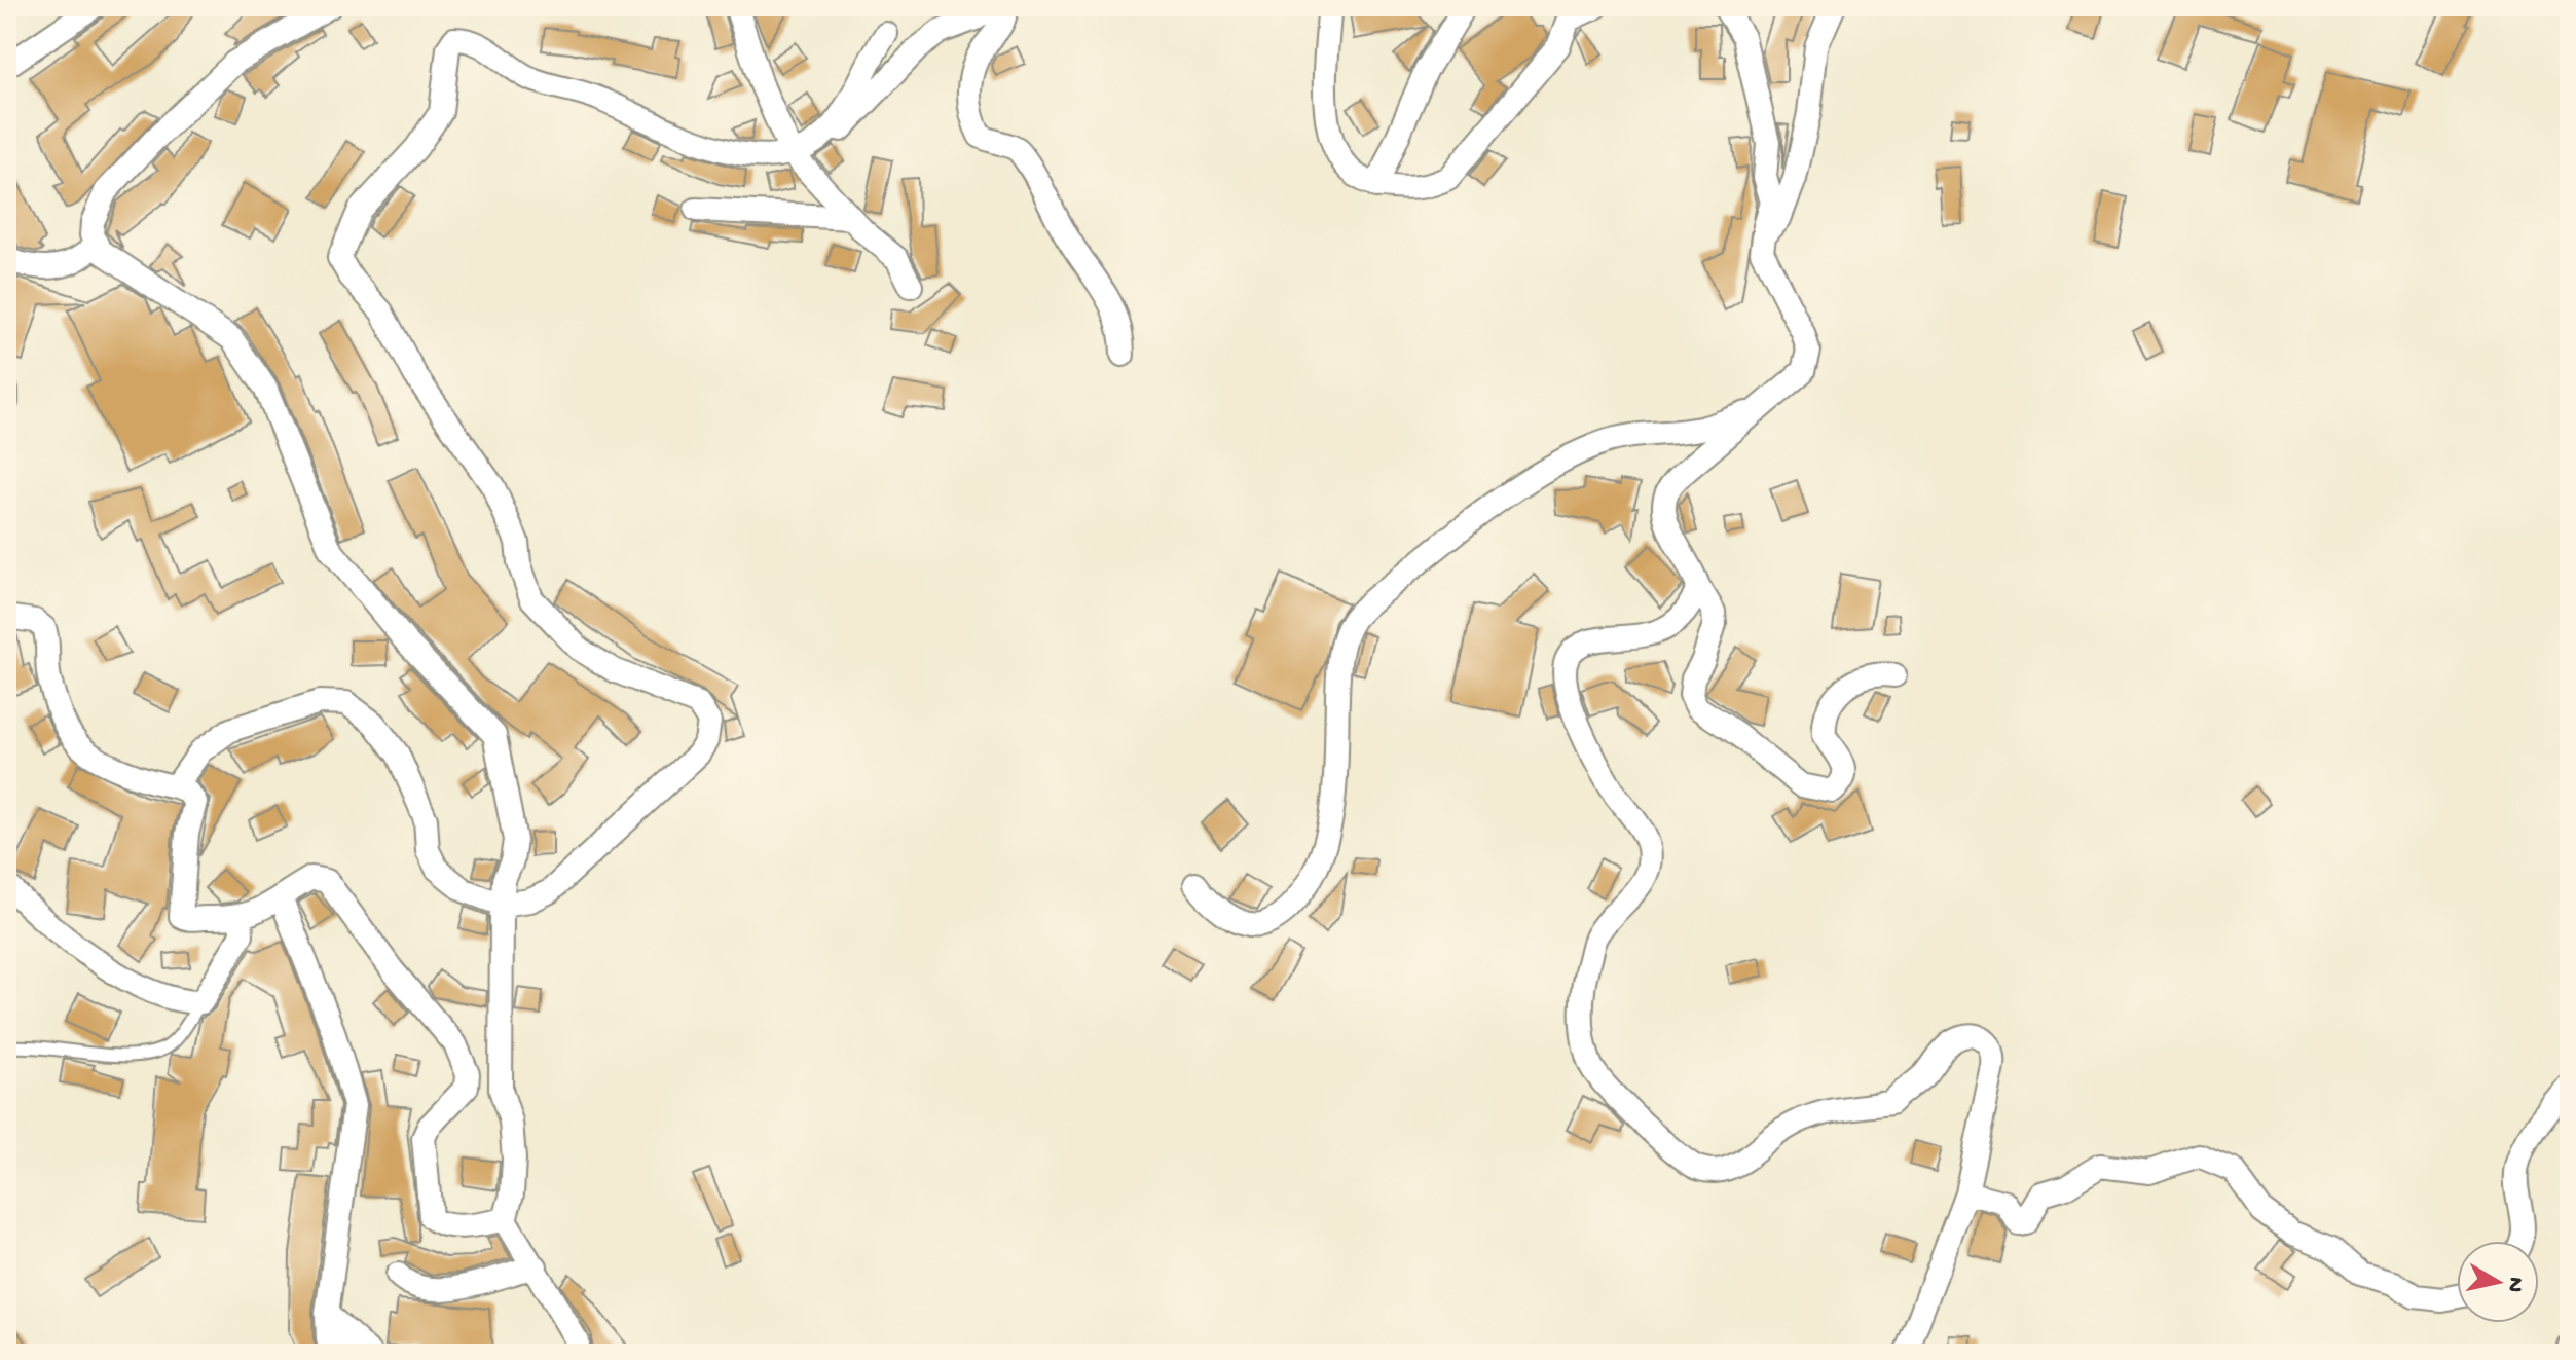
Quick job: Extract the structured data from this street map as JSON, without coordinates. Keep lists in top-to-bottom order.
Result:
{
  "north": "right"
}
